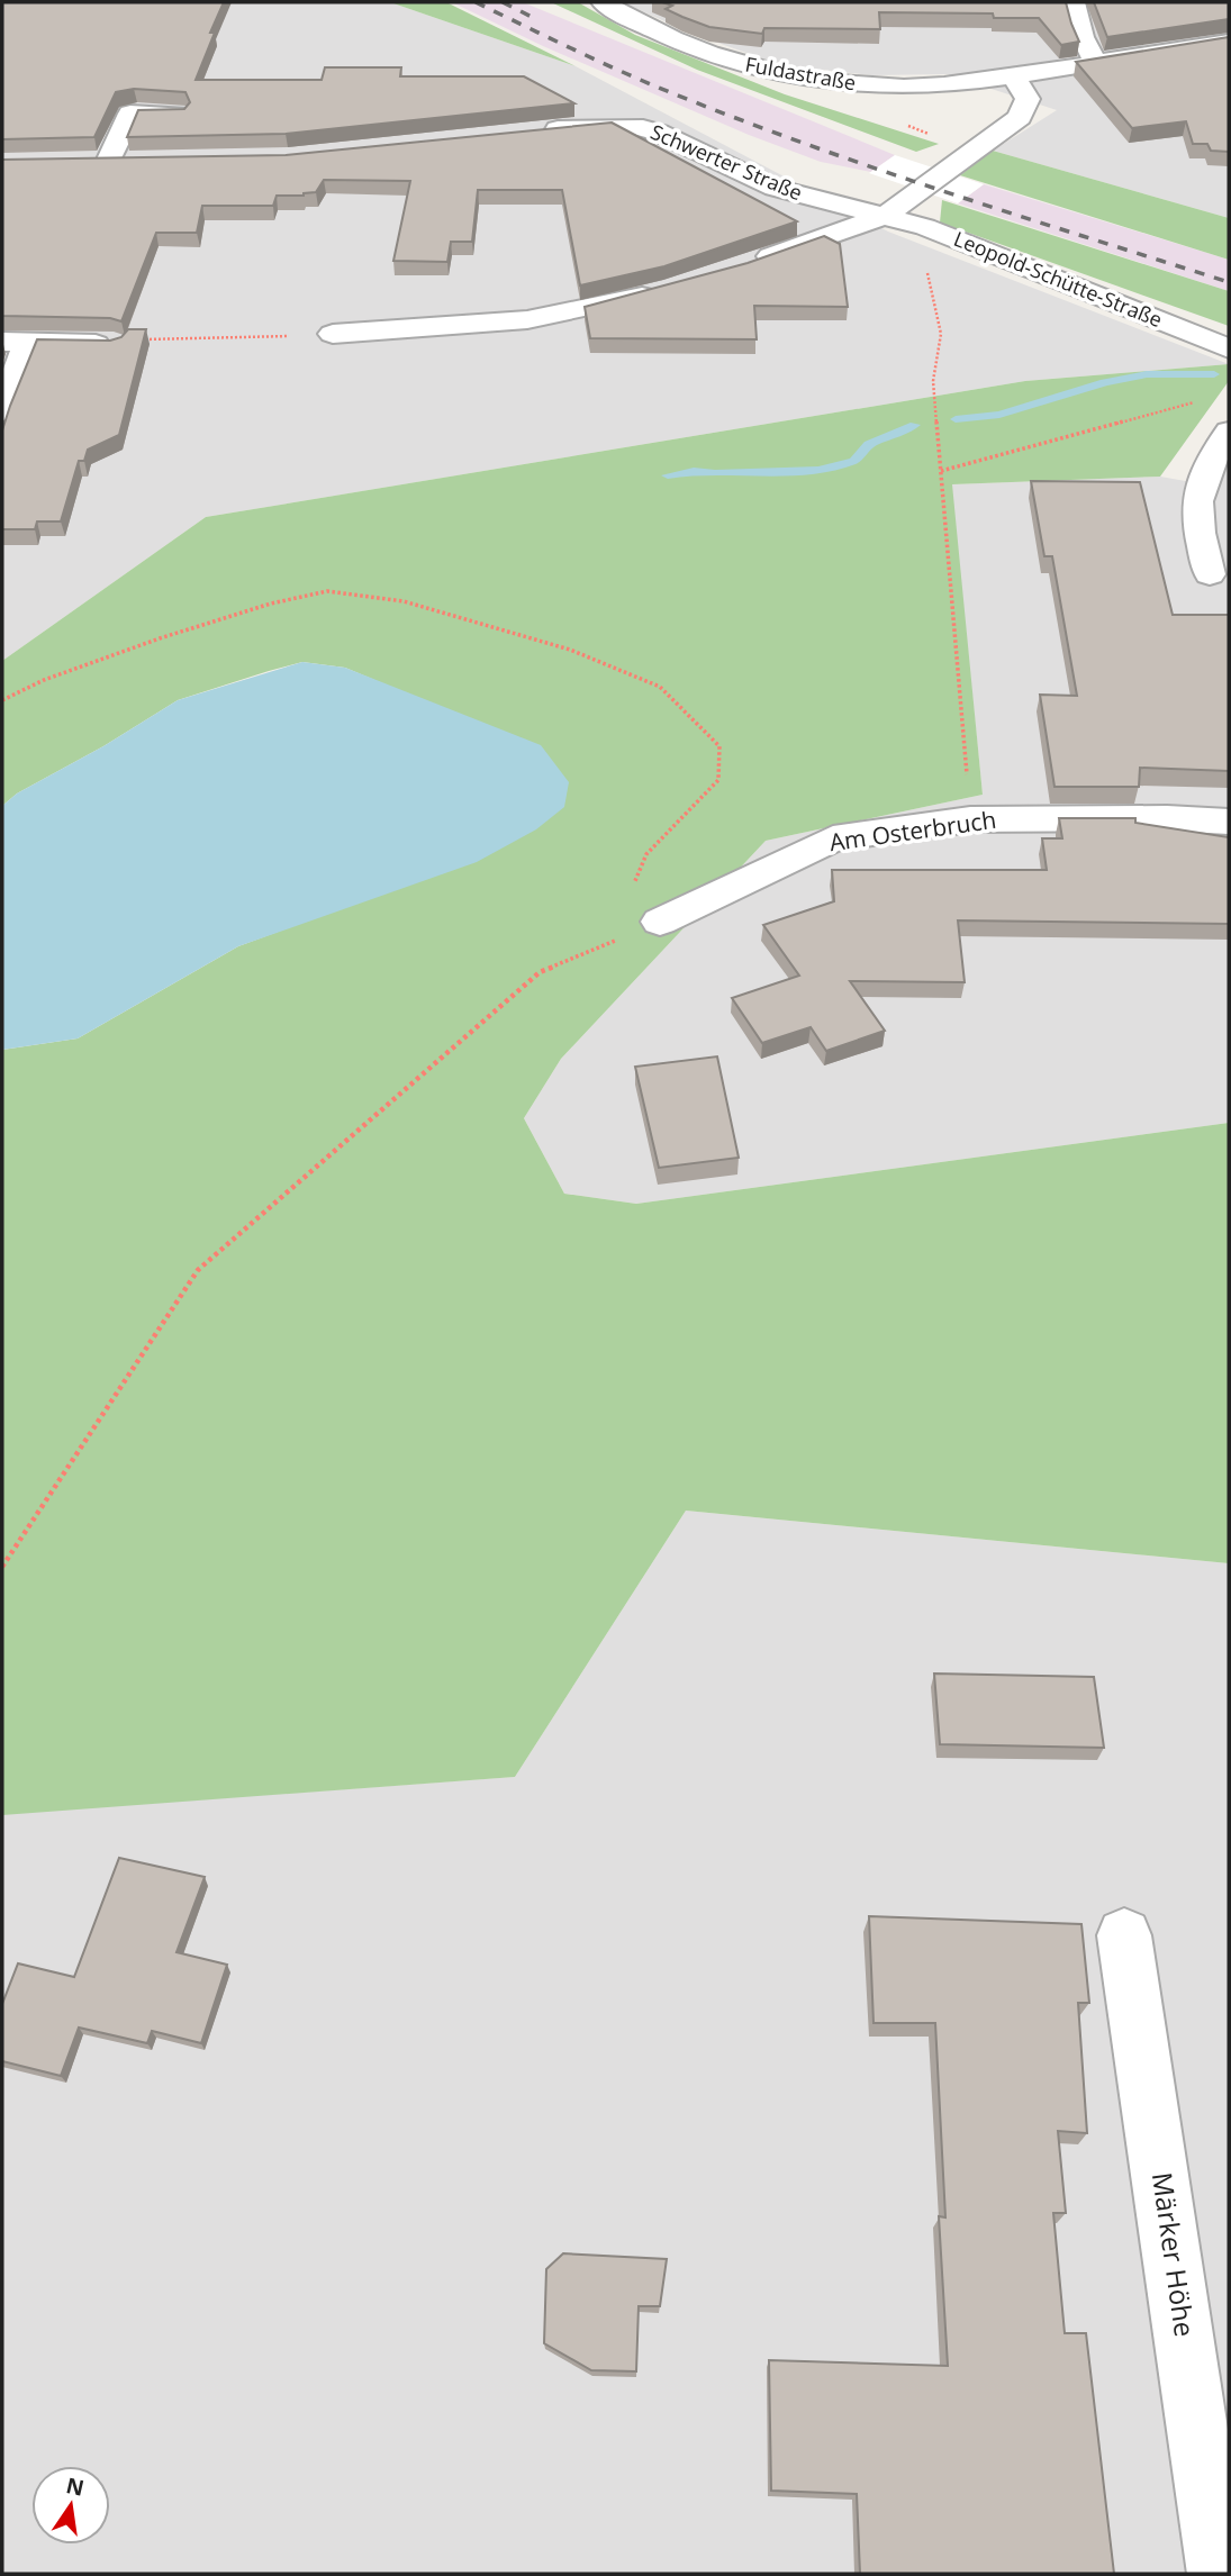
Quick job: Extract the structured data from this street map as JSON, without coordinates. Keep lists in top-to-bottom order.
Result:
{
  "streets": {
    "street": [
      "Fuldastraße",
      "Schwerter Straße",
      "Leopold-Schütte-Straße",
      "Am Osterbruch",
      "Märker Höhe"
    ]
  },
  "crossings": [
    ["Schwerter Straße", "Leopold-Schütte-Straße"]
  ],
  "north": "top"
}
